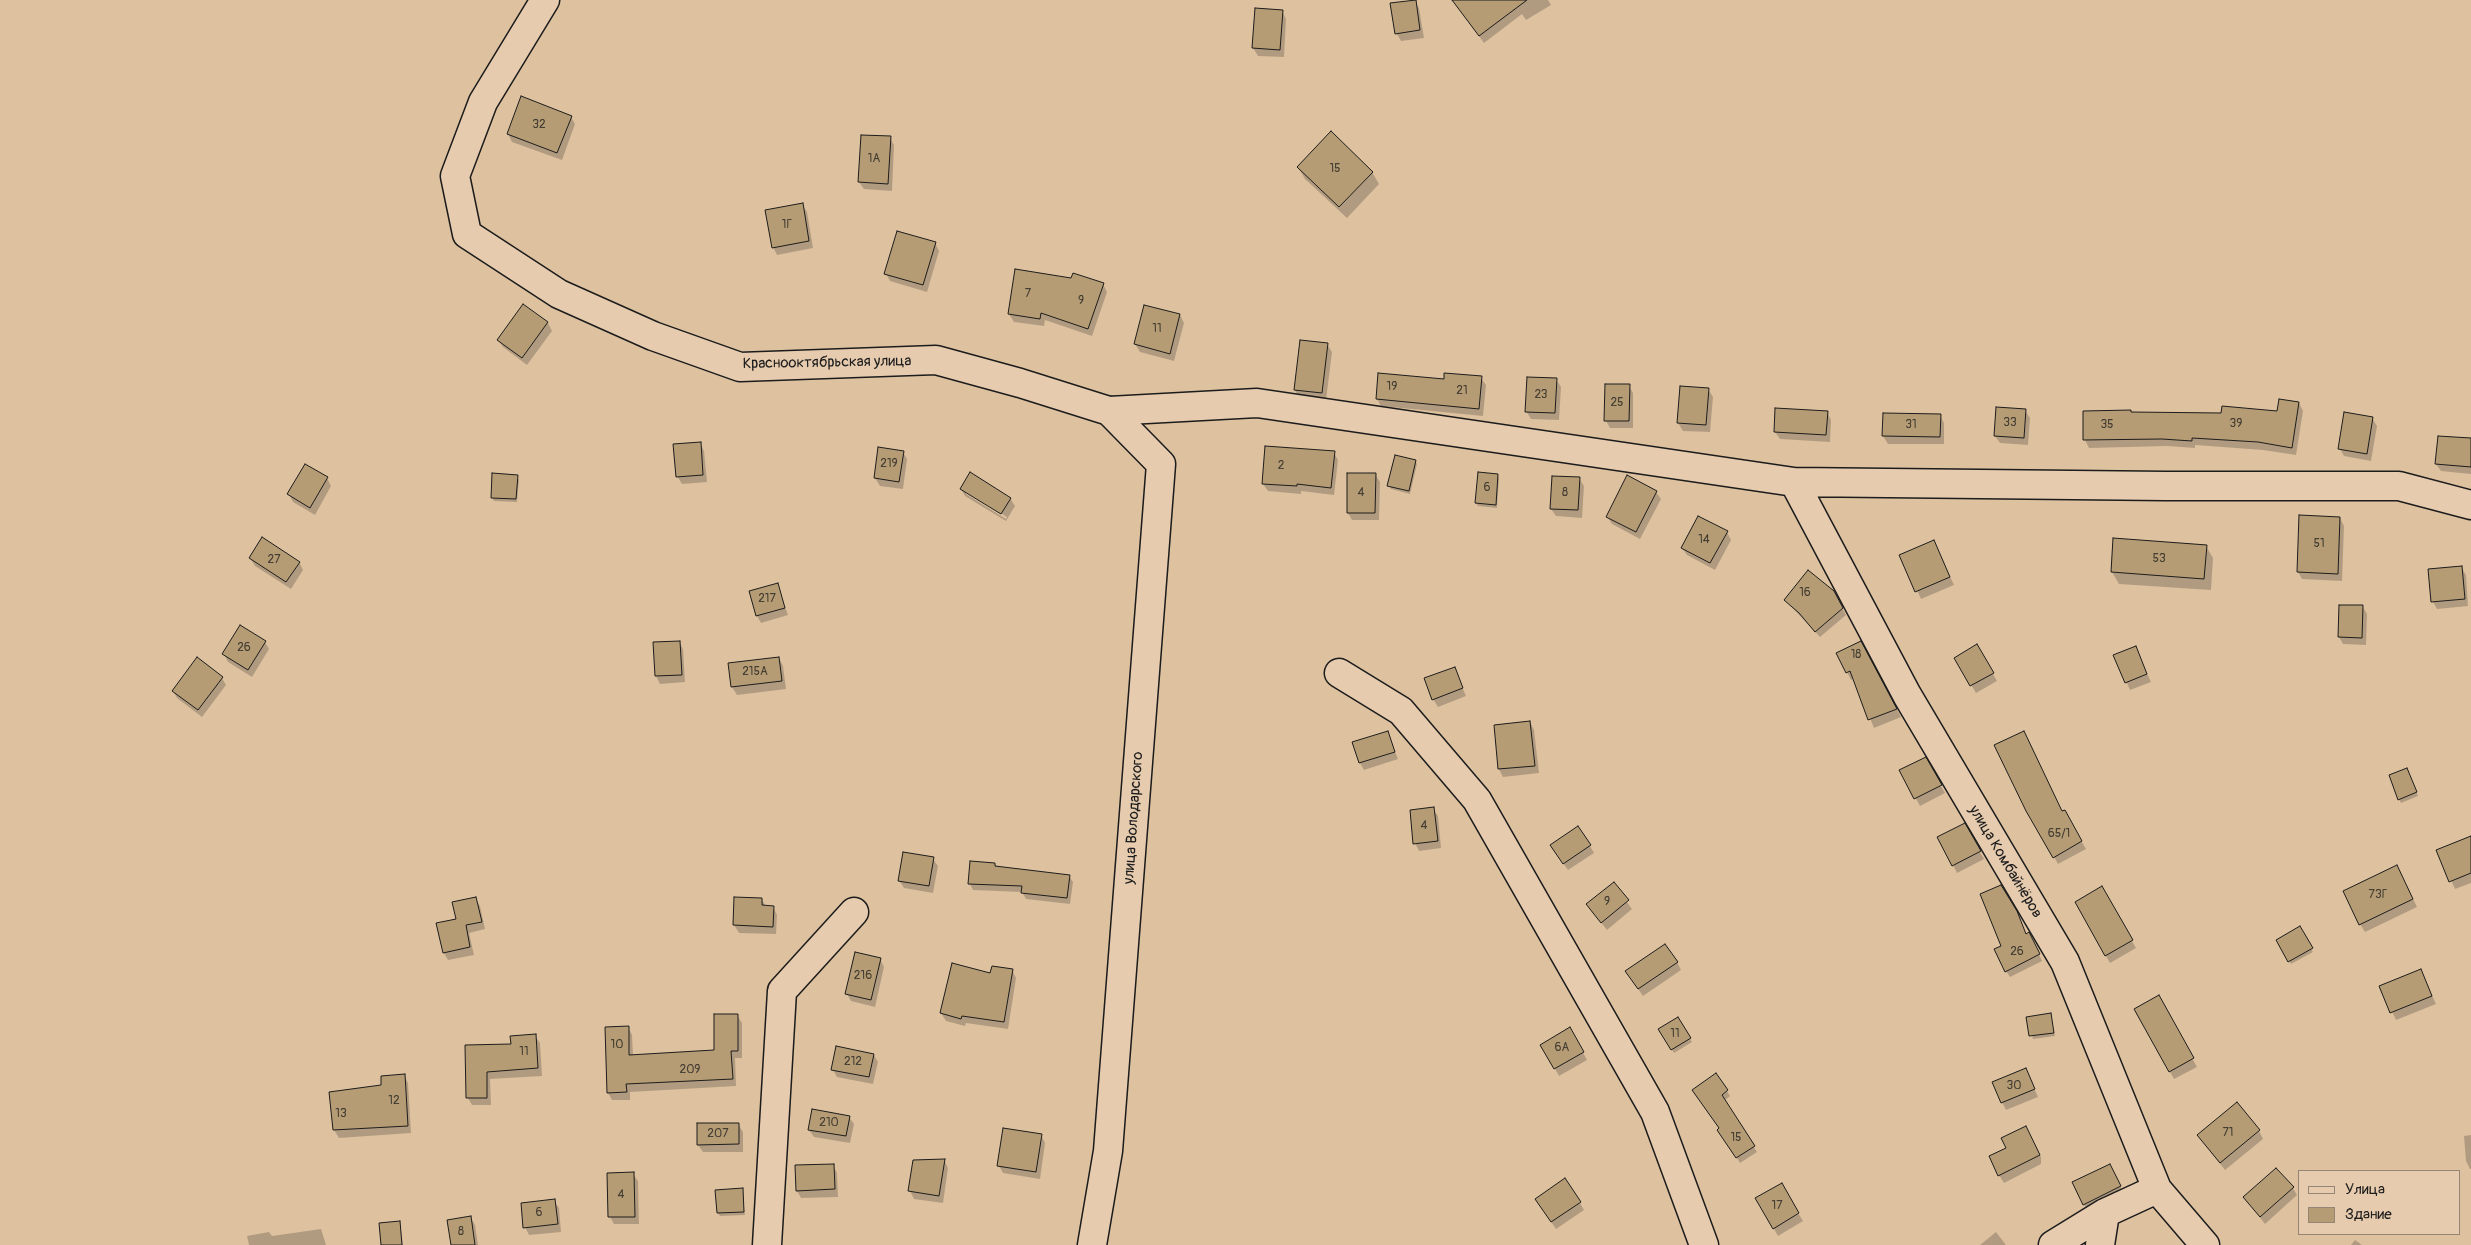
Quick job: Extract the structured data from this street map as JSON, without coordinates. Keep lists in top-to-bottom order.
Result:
{
  "streets": {
    "street": ["Краснооктябрьская улица", "улица Володарского", "улица Комбайнёров"]
  },
  "crossings": [
    ["Краснооктябрьская улица", "улица Володарского"]
  ],
  "house_numbers": [
    "32",
    "1А",
    "15",
    "1Г",
    "7",
    "9",
    "11",
    "19",
    "21",
    "23",
    "25",
    "33",
    "39",
    "31",
    "35",
    "219",
    "2",
    "6",
    "4",
    "8",
    "14",
    "51",
    "53",
    "27",
    "16",
    "217",
    "26",
    "18",
    "215А",
    "4",
    "65/1",
    "73Г",
    "9",
    "26",
    "216",
    "11",
    "10",
    "6А",
    "11",
    "212",
    "209",
    "30",
    "12",
    "13",
    "210",
    "71",
    "207",
    "15",
    "4",
    "17",
    "6",
    "8"
  ],
  "legend": ["Улица", "Здание"]
}
